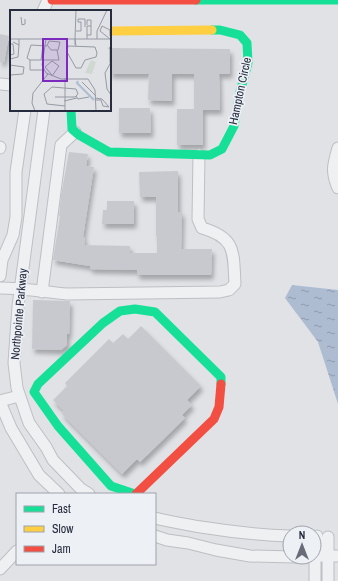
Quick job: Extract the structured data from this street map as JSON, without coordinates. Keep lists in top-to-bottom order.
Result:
{
  "streets": {
    "street": ["Hampton Circle", "Northpointe Parkway"]
  },
  "legend": ["Fast", "Slow", "Jam"],
  "north": "top"
}
